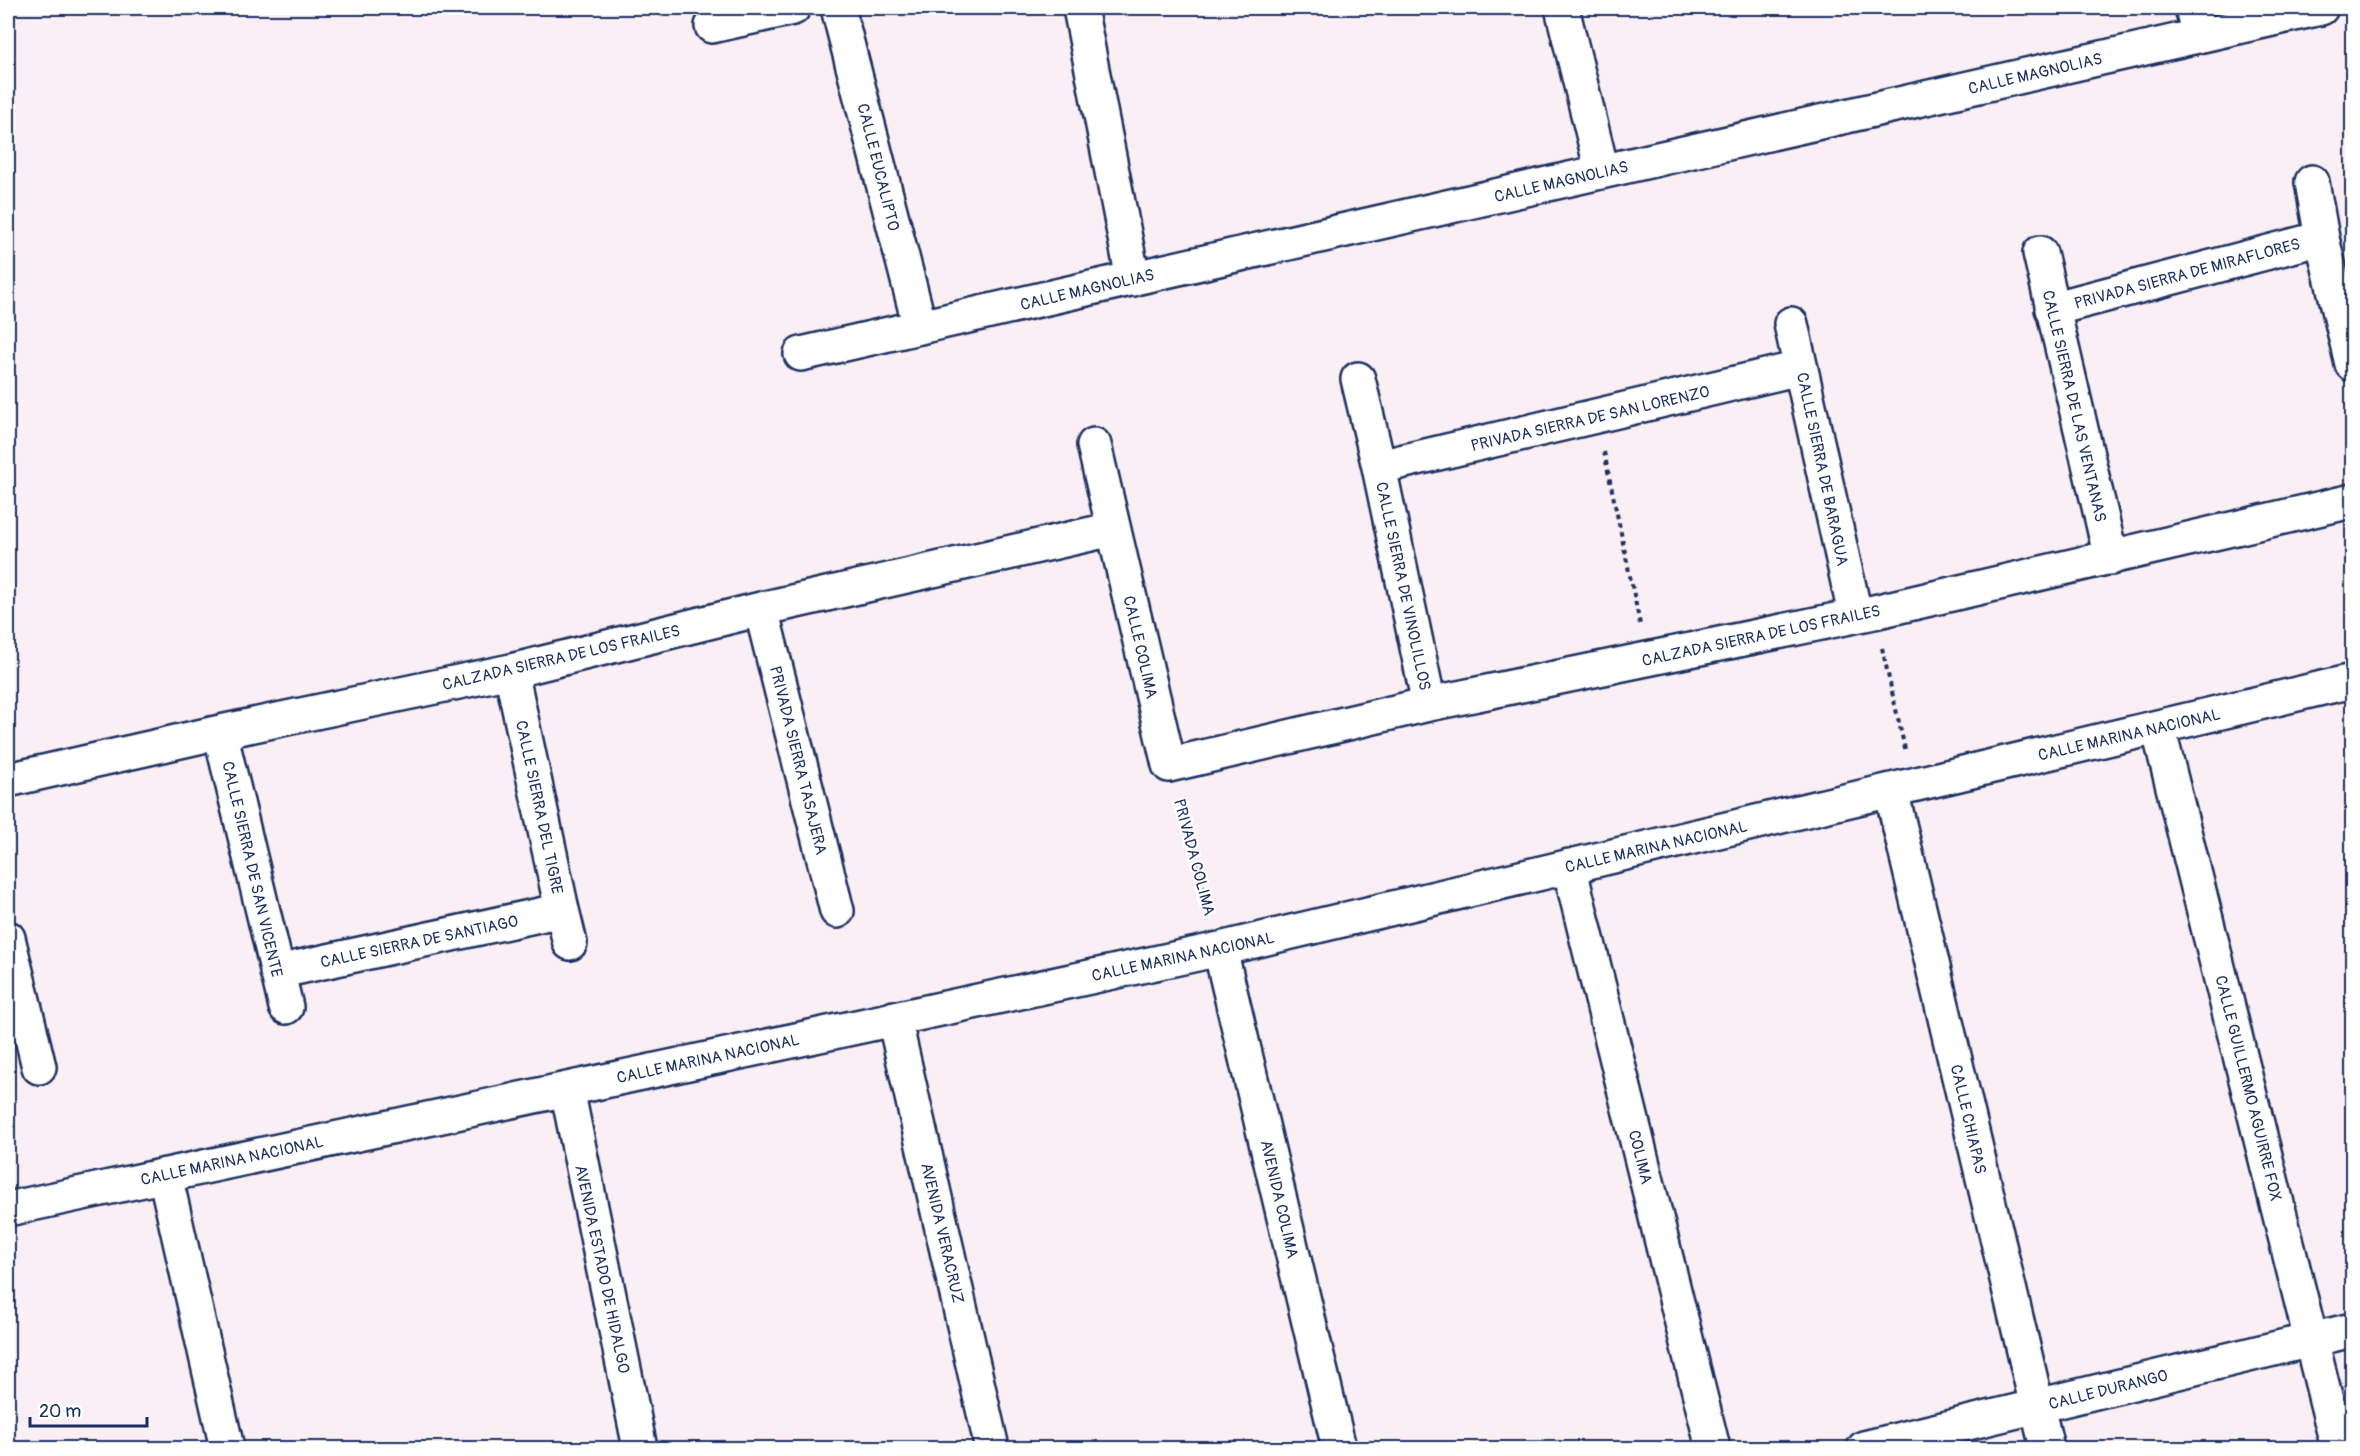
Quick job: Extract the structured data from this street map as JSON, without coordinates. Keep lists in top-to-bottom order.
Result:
{
  "streets": {
    "street": [
      "CALLE MAGNOLIAS",
      "CALLE EUCALIPTO",
      "PRIVADA SIERRA DE MIRAFLORES",
      "CALLE SIERRA DE LAS VENTANAS",
      "PRIVADA SIERRA DE SAN LORENZO",
      "CALLE SIERRA DE BARAGUA",
      "CALLE SIERRA DE VINOLILLOS",
      "CALZADA SIERRA DE LOS FRAILES",
      "CALLE COLIMA",
      "CALLE MARINA NACIONAL",
      "PRIVADA SIERRA TASAJERA",
      "CALLE SIERRA DEL TIGRE",
      "CALLE SIERRA DE SAN VICENTE",
      "CALLE SIERRA DE SANTIAGO",
      "CALLE GUILLERMO AGUIRRE FOX",
      "CALLE CHIAPAS",
      "COLIMA",
      "AVENIDA COLIMA",
      "AVENIDA VERACRUZ",
      "AVENIDA ESTADO DE HIDALGO",
      "CALLE DURANGO"
    ],
    "path": ["PRIVADA COLIMA"]
  },
  "crossings": [
    ["CALLE MAGNOLIAS", "CALLE EUCALIPTO"],
    ["PRIVADA SIERRA DE MIRAFLORES", "CALLE SIERRA DE LAS VENTANAS"],
    ["CALLE SIERRA DE LAS VENTANAS", "CALZADA SIERRA DE LOS FRAILES"],
    ["PRIVADA SIERRA DE SAN LORENZO", "CALLE SIERRA DE BARAGUA"],
    ["PRIVADA SIERRA DE SAN LORENZO", "CALLE SIERRA DE VINOLILLOS"],
    ["CALLE SIERRA DE BARAGUA", "CALZADA SIERRA DE LOS FRAILES"],
    ["CALLE SIERRA DE VINOLILLOS", "CALZADA SIERRA DE LOS FRAILES"],
    ["CALZADA SIERRA DE LOS FRAILES", "CALLE COLIMA"],
    ["CALZADA SIERRA DE LOS FRAILES", "PRIVADA SIERRA TASAJERA"],
    ["CALZADA SIERRA DE LOS FRAILES", "CALLE SIERRA DEL TIGRE"],
    ["CALZADA SIERRA DE LOS FRAILES", "PRIVADA COLIMA"],
    ["CALZADA SIERRA DE LOS FRAILES", "CALLE SIERRA DE SAN VICENTE"],
    ["CALLE COLIMA", "PRIVADA COLIMA"],
    ["CALLE MARINA NACIONAL", "PRIVADA COLIMA"],
    ["CALLE MARINA NACIONAL", "CALLE GUILLERMO AGUIRRE FOX"],
    ["CALLE MARINA NACIONAL", "CALLE CHIAPAS"],
    ["CALLE MARINA NACIONAL", "COLIMA"],
    ["CALLE MARINA NACIONAL", "AVENIDA COLIMA"],
    ["CALLE MARINA NACIONAL", "AVENIDA VERACRUZ"],
    ["CALLE MARINA NACIONAL", "AVENIDA ESTADO DE HIDALGO"],
    ["CALLE SIERRA DEL TIGRE", "CALLE SIERRA DE SANTIAGO"],
    ["PRIVADA COLIMA", "AVENIDA COLIMA"],
    ["CALLE SIERRA DE SAN VICENTE", "CALLE SIERRA DE SANTIAGO"],
    ["CALLE GUILLERMO AGUIRRE FOX", "CALLE DURANGO"],
    ["CALLE CHIAPAS", "CALLE DURANGO"]
  ],
  "scale_bar": "20 m"
}
